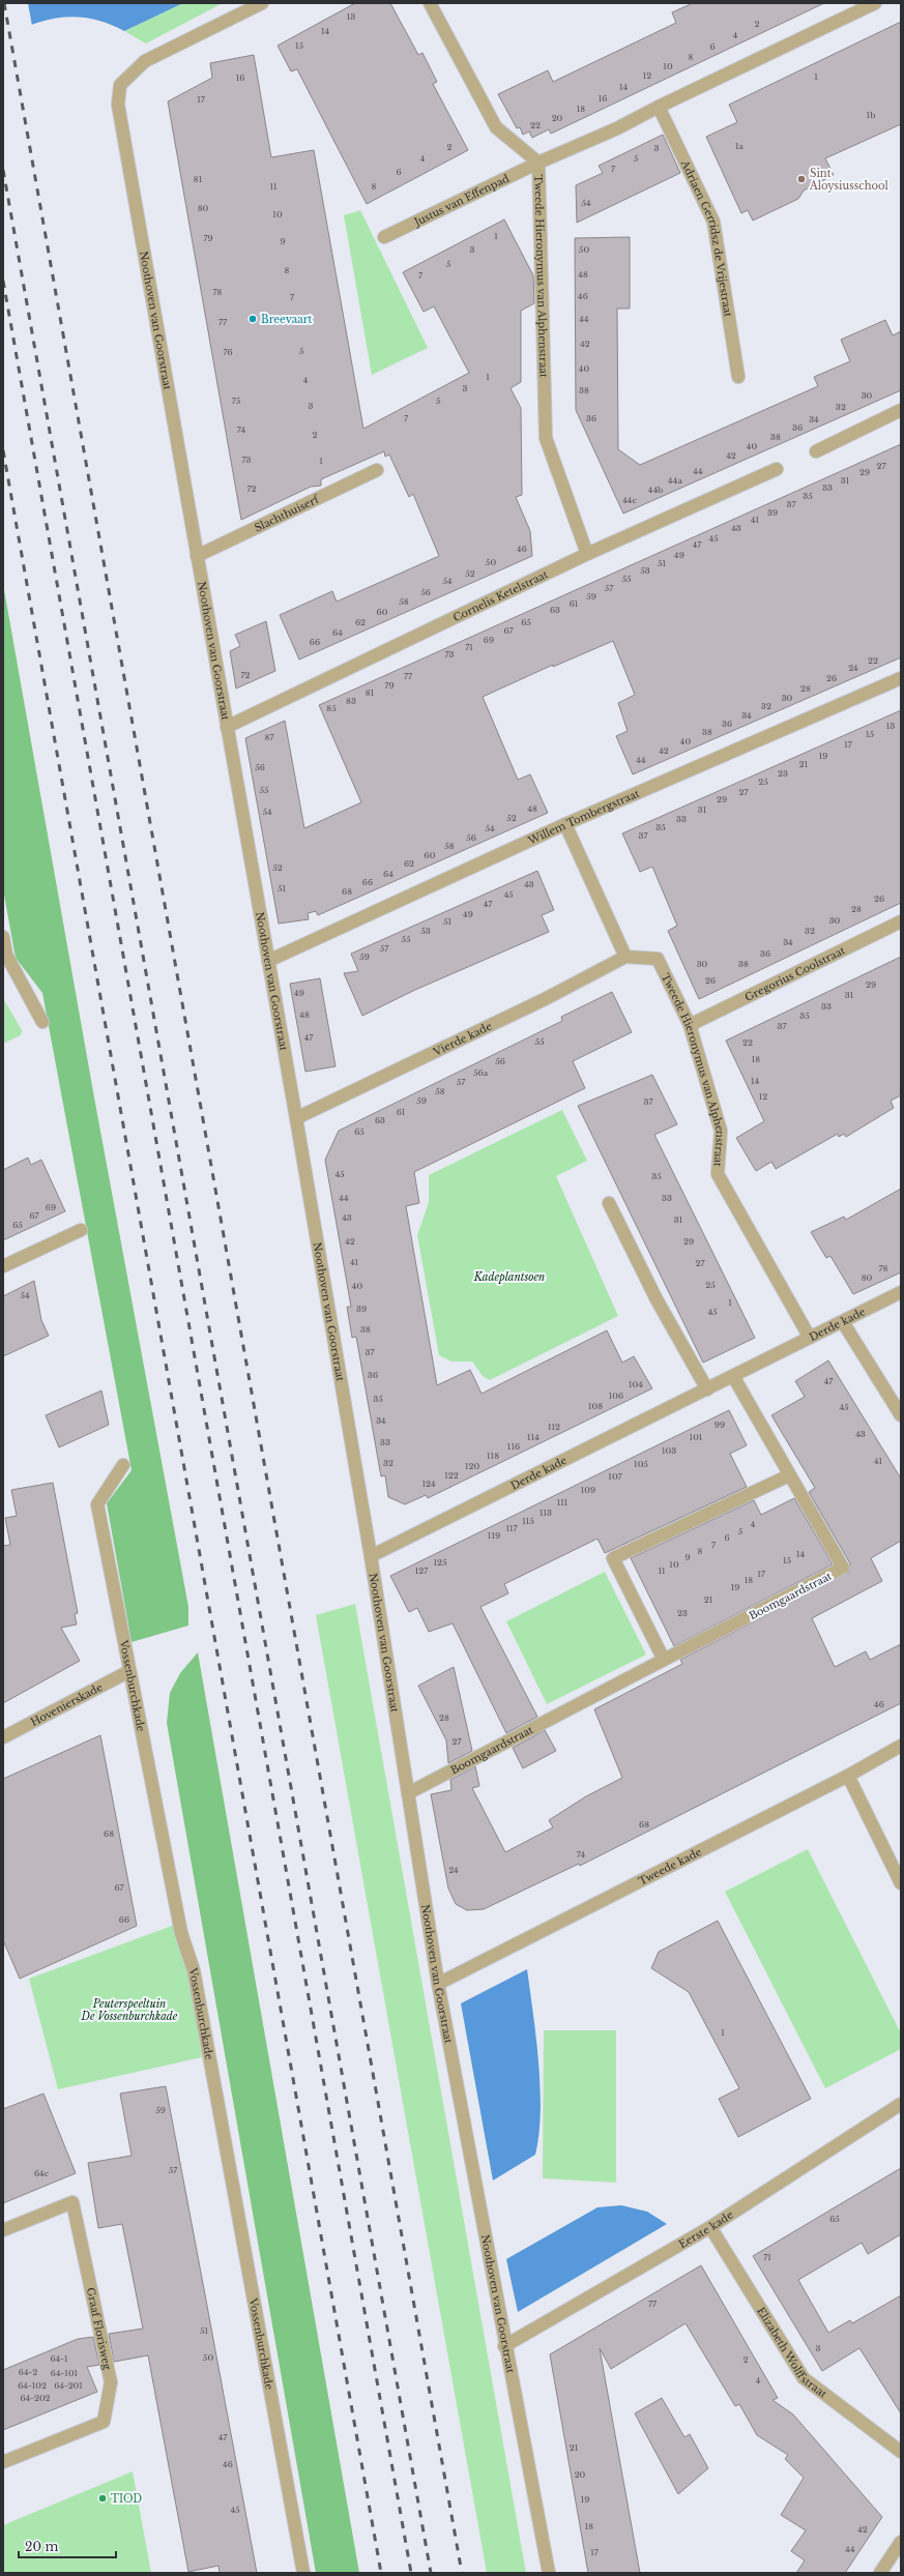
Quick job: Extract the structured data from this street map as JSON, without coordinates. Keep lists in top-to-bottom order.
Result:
{
  "streets": {
    "street": [
      "Justus van Effenpad",
      "Adriaen Gerridsz de Vrijestraat",
      "Tweede Hieronymus van Alphenstraat",
      "Noothoven van Goorstraat",
      "Slachthuiserf",
      "Cornelis Ketelstraat",
      "Willem Tombergstraat",
      "Gregorius Coolstraat",
      "Vierde kade",
      "Derde kade",
      "Boomgaardstraat",
      "Vossenburchkade",
      "Hovenierskade",
      "Tweede kade",
      "Eerste kade",
      "Graaf Florisweg",
      "Elizabeth Wolffstraat"
    ]
  },
  "crossings": [
    ["Justus van Effenpad", "Tweede Hieronymus van Alphenstraat"],
    ["Tweede Hieronymus van Alphenstraat", "Cornelis Ketelstraat"],
    ["Tweede Hieronymus van Alphenstraat", "Gregorius Coolstraat"],
    ["Tweede Hieronymus van Alphenstraat", "Vierde kade"],
    ["Tweede Hieronymus van Alphenstraat", "Derde kade"],
    ["Noothoven van Goorstraat", "Slachthuiserf"],
    ["Noothoven van Goorstraat", "Cornelis Ketelstraat"],
    ["Noothoven van Goorstraat", "Willem Tombergstraat"],
    ["Noothoven van Goorstraat", "Vierde kade"],
    ["Noothoven van Goorstraat", "Derde kade"],
    ["Noothoven van Goorstraat", "Boomgaardstraat"],
    ["Noothoven van Goorstraat", "Tweede kade"],
    ["Noothoven van Goorstraat", "Eerste kade"],
    ["Derde kade", "Boomgaardstraat"],
    ["Vossenburchkade", "Hovenierskade"],
    ["Eerste kade", "Elizabeth Wolffstraat"]
  ],
  "parks": ["Kadeplantsoen", "Peuterspeeltuin De Vossenburchkade"],
  "places": ["Sint Aloysiusschool", "Breevaart", "TIOD"],
  "house_numbers": [
    "13",
    "2",
    "14",
    "4",
    "15",
    "6",
    "8",
    "10",
    "12",
    "1",
    "16",
    "14",
    "16",
    "17",
    "18",
    "1b",
    "20",
    "22",
    "1a",
    "2",
    "3",
    "4",
    "5",
    "7",
    "6",
    "81",
    "11",
    "8",
    "54",
    "80",
    "10",
    "1",
    "79",
    "9",
    "3",
    "50",
    "5",
    "8",
    "48",
    "7",
    "78",
    "46",
    "7",
    "44",
    "77",
    "42",
    "5",
    "76",
    "40",
    "1",
    "4",
    "3",
    "38",
    "30",
    "75",
    "5",
    "3",
    "32",
    "7",
    "36",
    "34",
    "36",
    "74",
    "2",
    "38",
    "40",
    "42",
    "73",
    "1",
    "27",
    "44",
    "29",
    "44a",
    "31",
    "33",
    "72",
    "44b",
    "35",
    "44c",
    "37",
    "39",
    "41",
    "43",
    "45",
    "47",
    "46",
    "49",
    "50",
    "51",
    "53",
    "52",
    "55",
    "54",
    "57",
    "56",
    "59",
    "58",
    "61",
    "63",
    "60",
    "62",
    "65",
    "67",
    "64",
    "69",
    "66",
    "71",
    "73",
    "22",
    "24",
    "72",
    "77",
    "26",
    "79",
    "28",
    "81",
    "30",
    "83",
    "32",
    "85",
    "34",
    "36",
    "13",
    "38",
    "15",
    "87",
    "40",
    "17",
    "42",
    "19",
    "44",
    "21",
    "56",
    "23",
    "25",
    "55",
    "27",
    "29",
    "48",
    "31",
    "54",
    "52",
    "33",
    "35",
    "54",
    "37",
    "56",
    "58",
    "60",
    "62",
    "52",
    "64",
    "66",
    "43",
    "51",
    "68",
    "45",
    "26",
    "47",
    "28",
    "49",
    "30",
    "51",
    "53",
    "32",
    "55",
    "34",
    "57",
    "36",
    "59",
    "30",
    "38",
    "26",
    "29",
    "49",
    "31",
    "33",
    "48",
    "35",
    "37",
    "47",
    "55",
    "22",
    "18",
    "56",
    "56a",
    "14",
    "57",
    "58",
    "12",
    "59",
    "37",
    "61",
    "63",
    "65",
    "45",
    "35",
    "44",
    "33",
    "69",
    "67",
    "43",
    "31",
    "65",
    "42",
    "29",
    "41",
    "27",
    "78",
    "80",
    "25",
    "40",
    "54",
    "1",
    "39",
    "45",
    "38",
    "37",
    "36",
    "47",
    "104",
    "106",
    "35",
    "108",
    "45",
    "34",
    "99",
    "112",
    "43",
    "114",
    "101",
    "33",
    "116",
    "103",
    "118",
    "41",
    "32",
    "105",
    "120",
    "122",
    "107",
    "124",
    "109",
    "111",
    "113",
    "115",
    "4",
    "117",
    "5",
    "119",
    "6",
    "7",
    "8",
    "14",
    "9",
    "15",
    "125",
    "10",
    "127",
    "11",
    "17",
    "18",
    "19",
    "21",
    "23",
    "46",
    "28",
    "27",
    "68",
    "68",
    "74",
    "24",
    "67",
    "66",
    "1",
    "59",
    "57",
    "64c",
    "65",
    "71",
    "77",
    "51",
    "3",
    "50",
    "64-1",
    "2",
    "64-2",
    "64-101",
    "4",
    "64-102",
    "64-201",
    "64-202",
    "47",
    "21",
    "46",
    "20",
    "19",
    "45",
    "18",
    "42",
    "44",
    "17"
  ],
  "scale_bar": "20 m"
}
